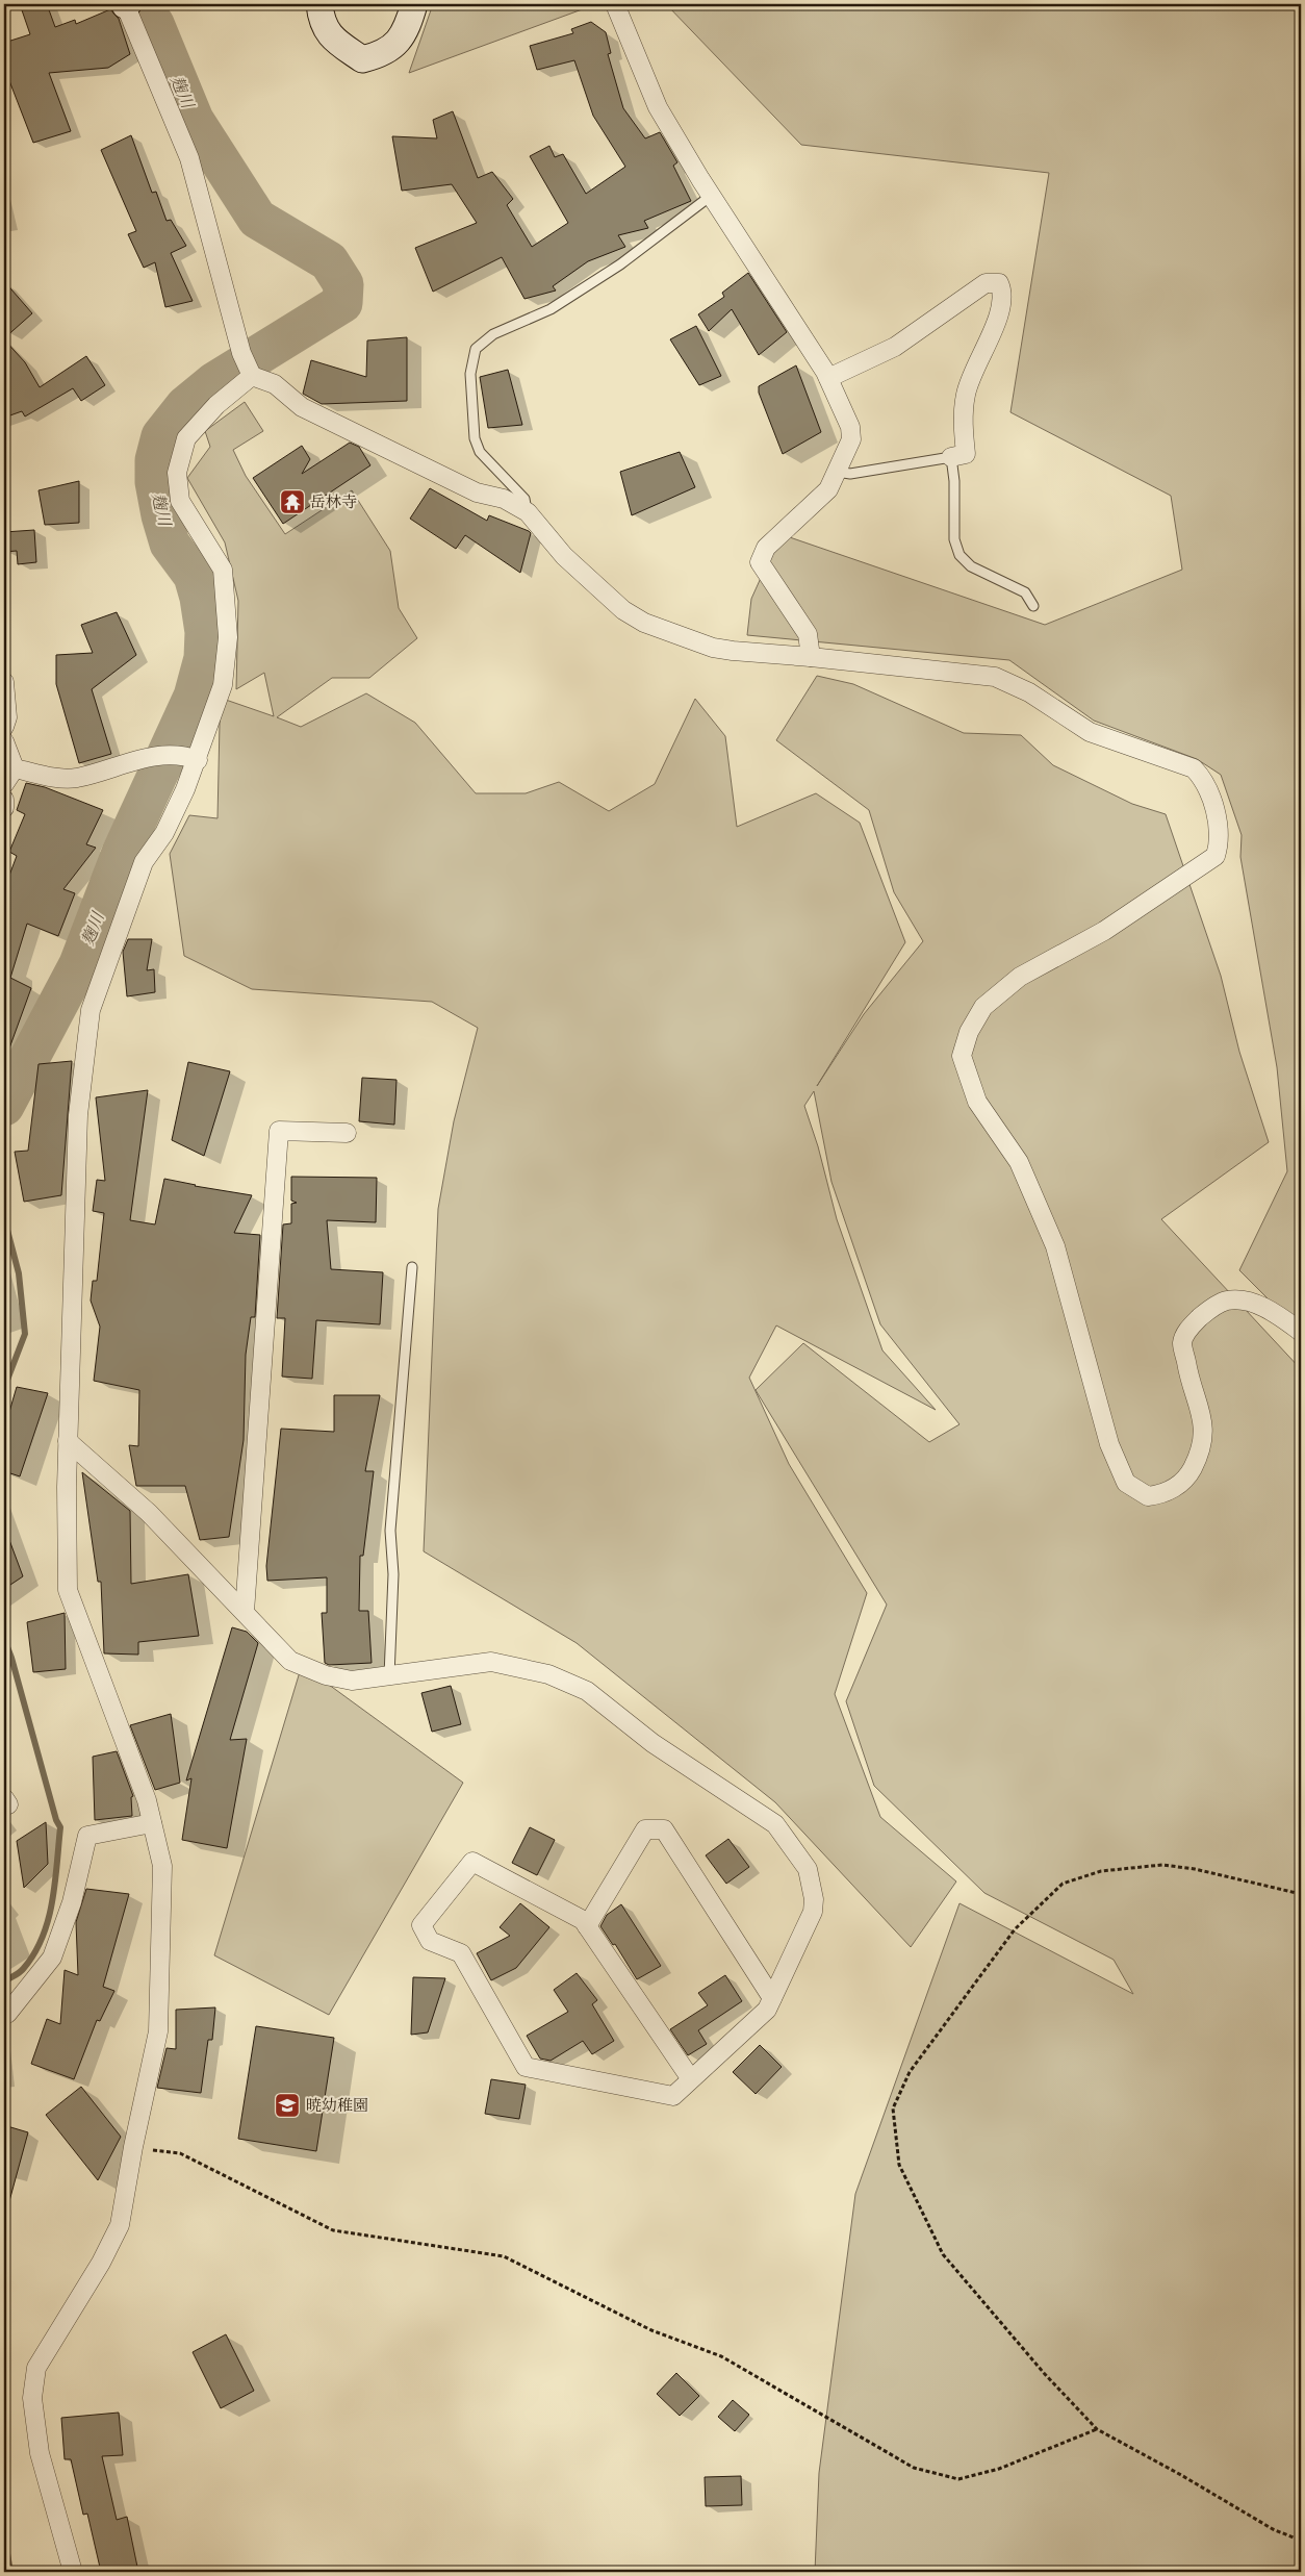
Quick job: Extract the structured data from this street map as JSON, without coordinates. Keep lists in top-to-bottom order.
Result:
{
  "water": ["麹川"],
  "places": {
    "temple": ["岳林寺"],
    "school or university": ["暁幼稚園"]
  }
}
